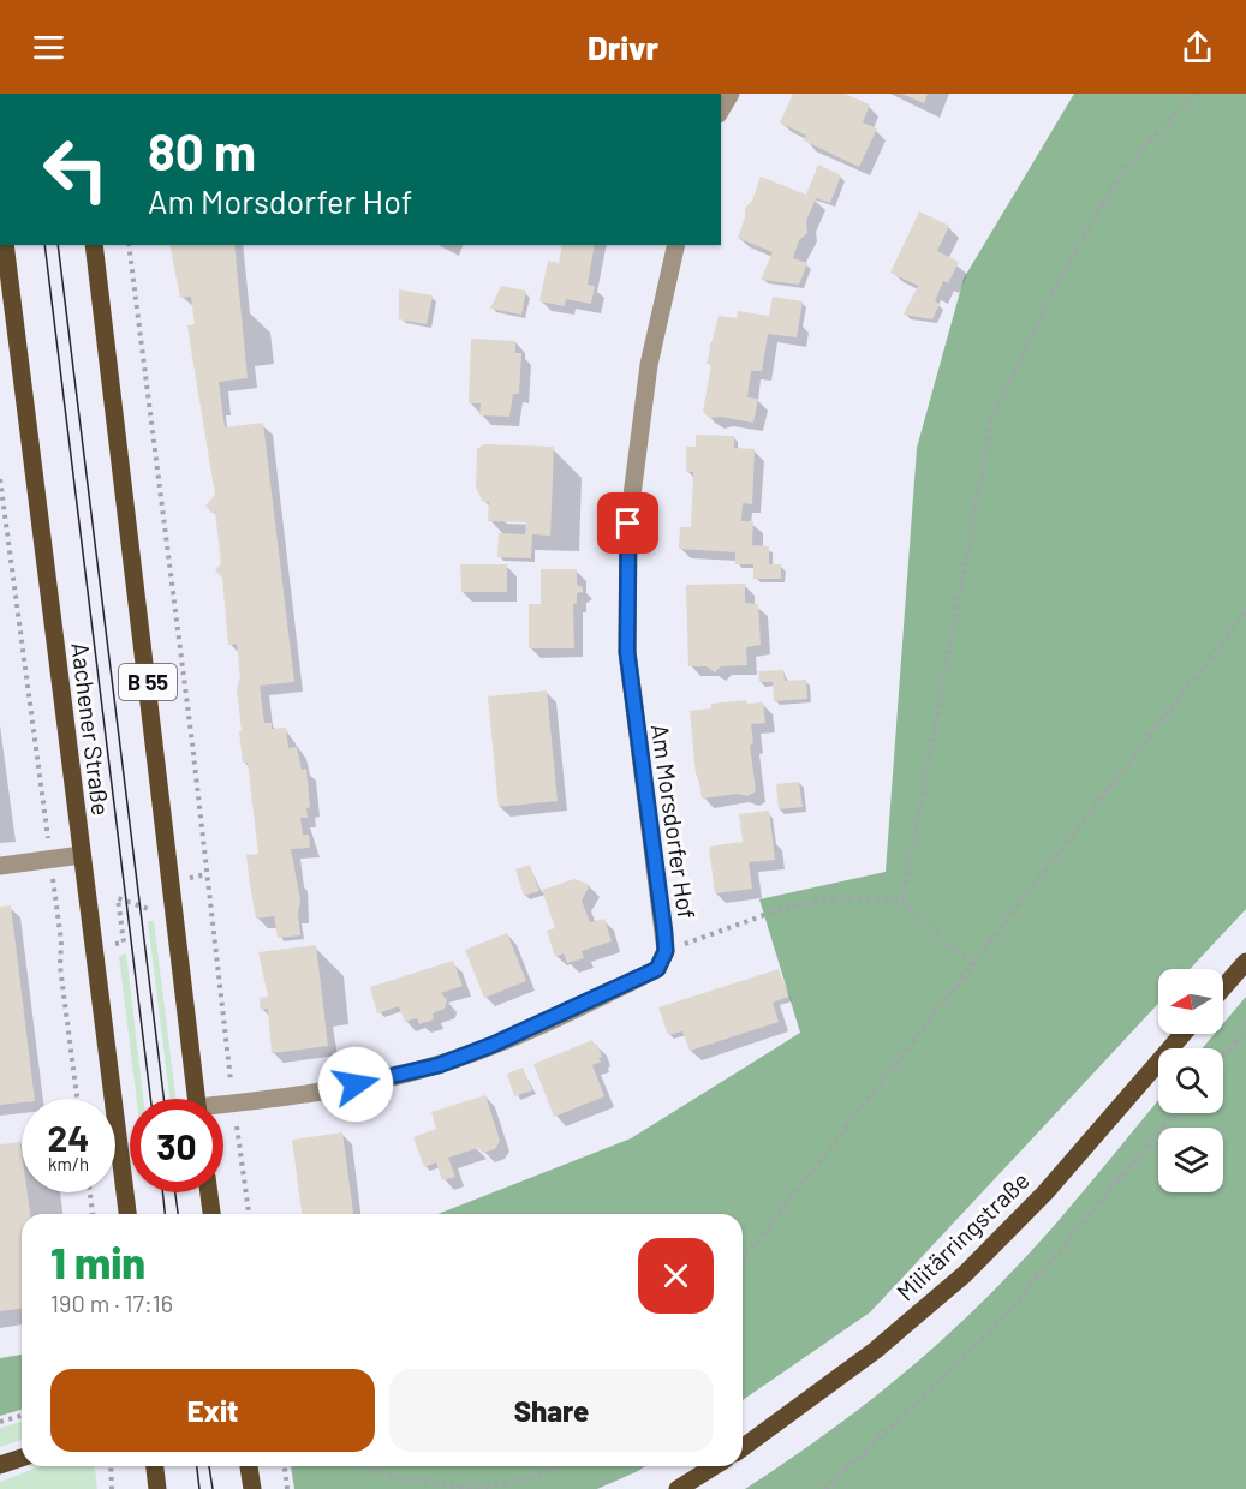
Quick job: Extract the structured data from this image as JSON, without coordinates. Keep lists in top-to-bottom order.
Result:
{
  "streets": {
    "main road": ["B 55", "Aachener Straße", "Militärringstraße"],
    "street": ["Am Morsdorfer Hof"]
  },
  "north": "left",
  "page": {
    "header": "Drivr",
    "turn": ["80 m", "Am Morsdorfer Hof"],
    "speed": "24 km/h",
    "limit": "30",
    "heading": ["1 min", "190 m · 17:16"],
    "buttons": ["Exit", "Share"]
  }
}
